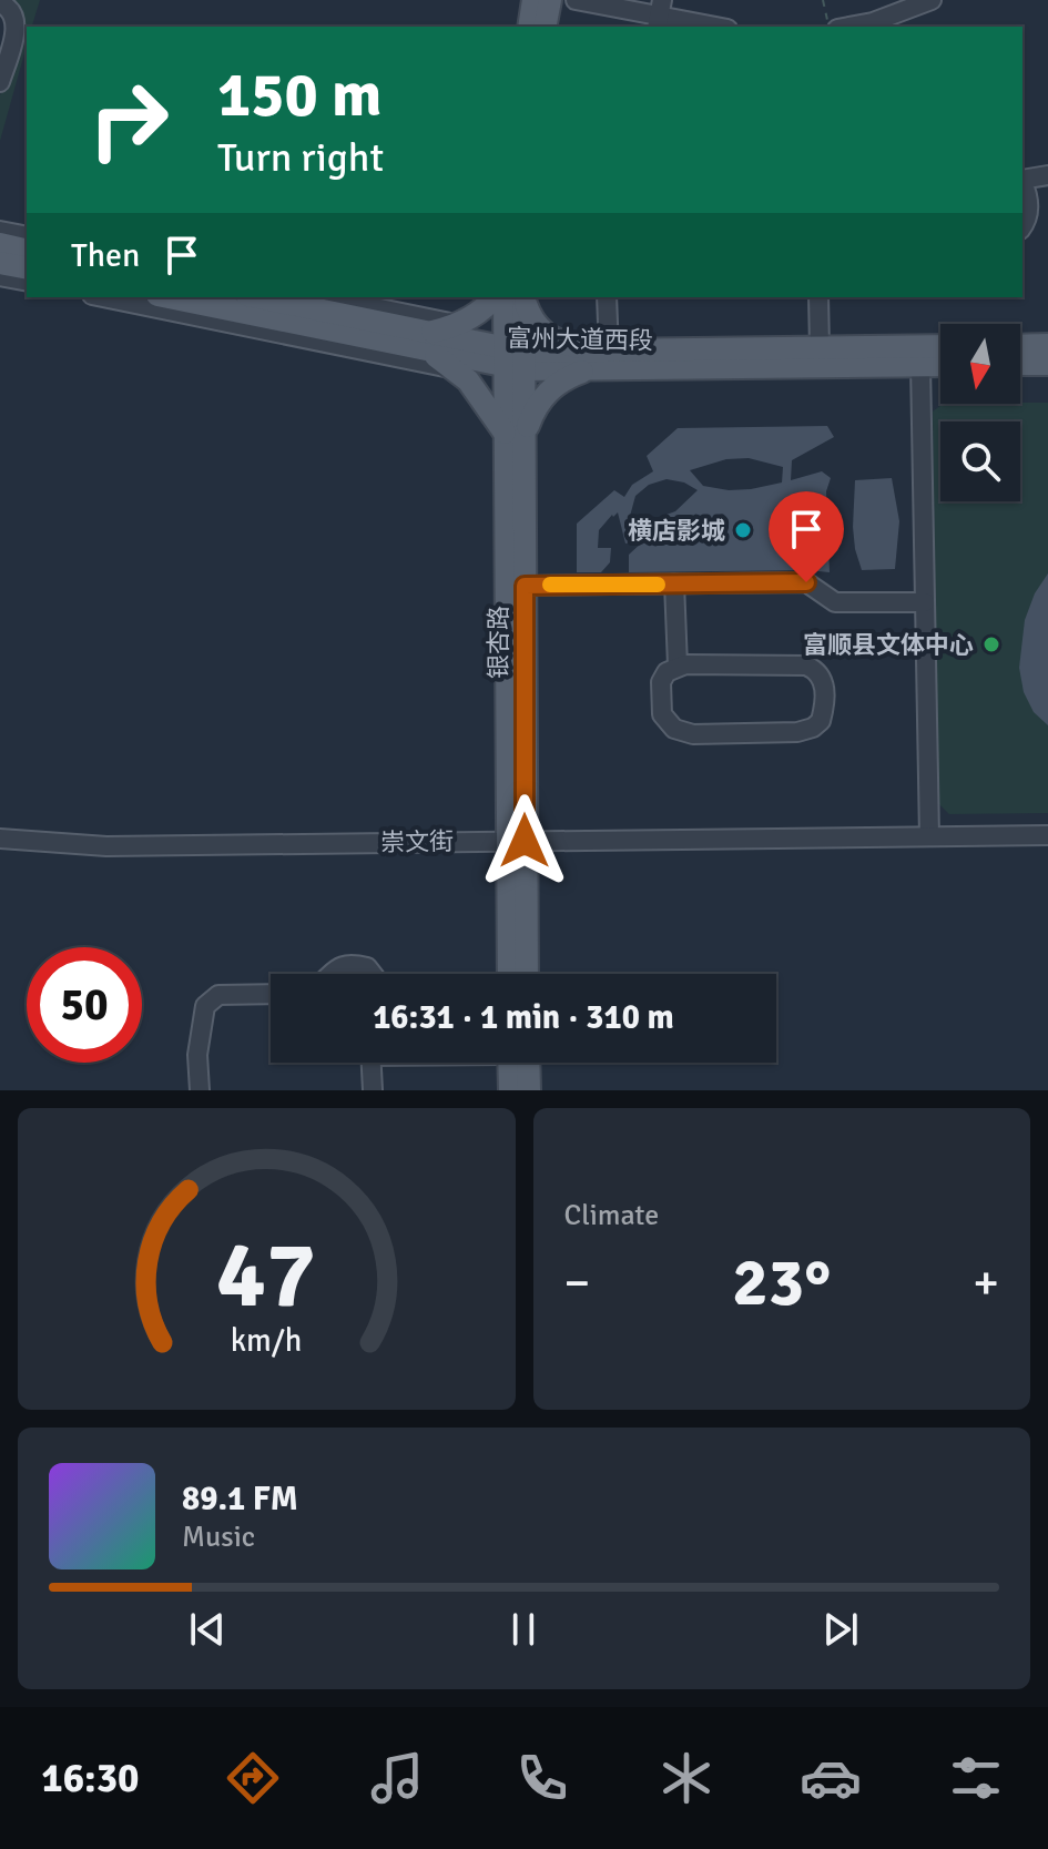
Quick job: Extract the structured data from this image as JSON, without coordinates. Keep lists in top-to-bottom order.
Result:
{
  "streets": {
    "main road": ["富州大道西段", "银杏路"],
    "street": ["崇文街"]
  },
  "crossings": [
    ["富州大道西段", "银杏路"],
    ["银杏路", "崇文街"]
  ],
  "places": ["横店影城", "富顺县文体中心"],
  "north": "bottom",
  "page": {
    "turn": ["150 m", "Turn right"],
    "then": "Then",
    "limit": "50",
    "trip": "16:31 · 1 min · 310 m",
    "tile": "Climate",
    "heat": ["−", "23°", "+"],
    "song": ["89.1 FM", "Music"],
    "tabs": "16:30",
    "gauge": ["47", "km/h"]
  }
}
